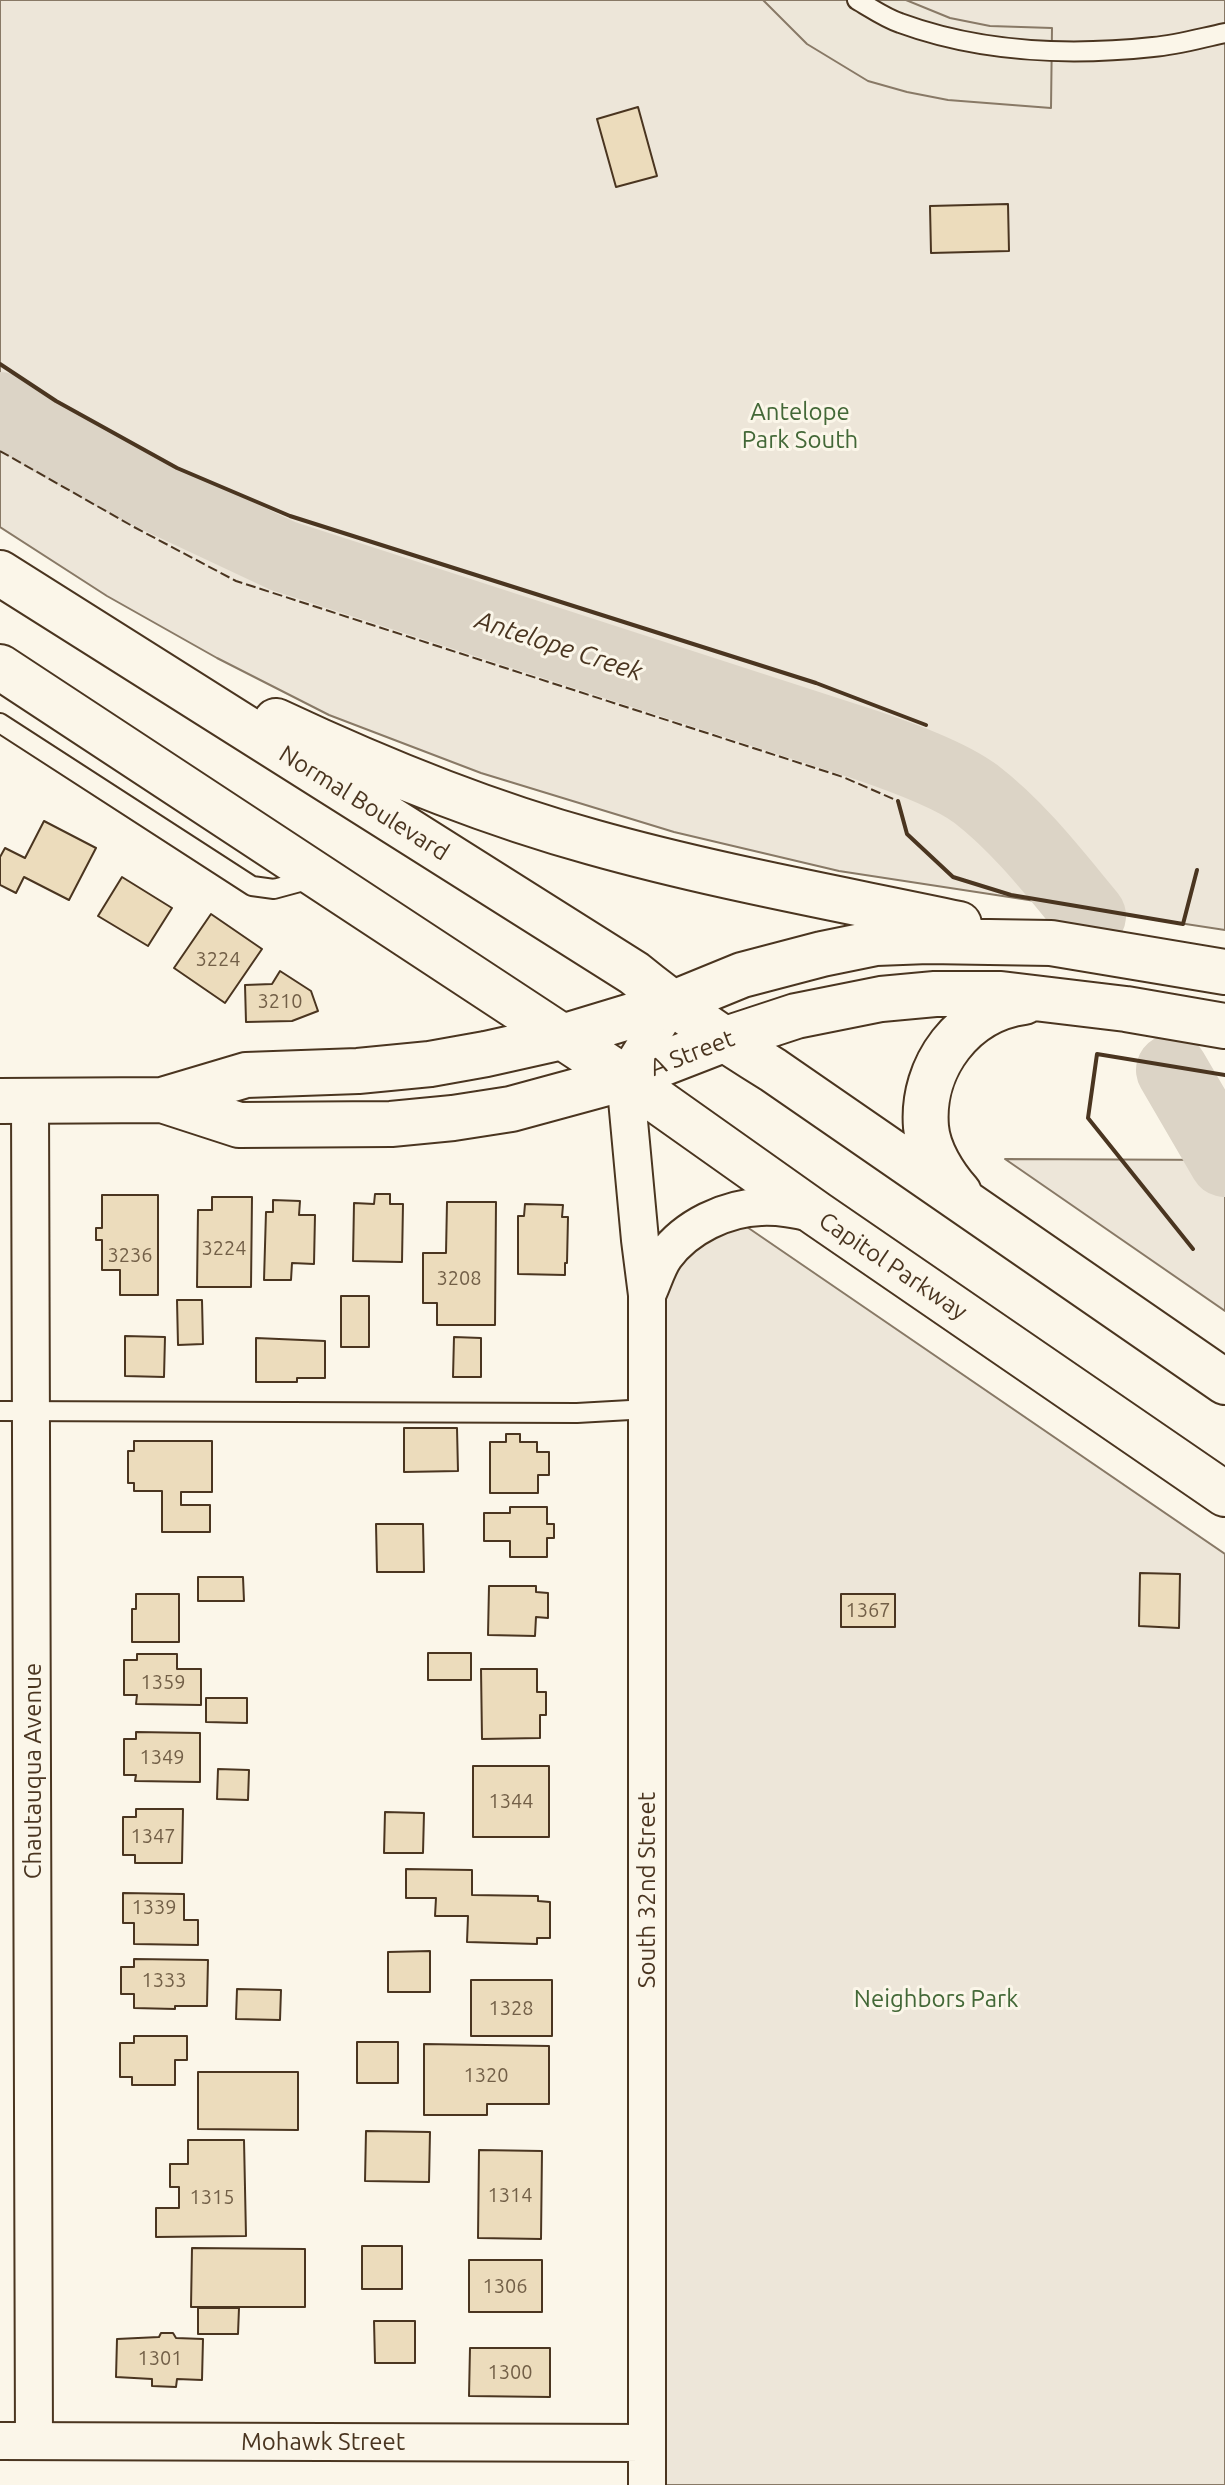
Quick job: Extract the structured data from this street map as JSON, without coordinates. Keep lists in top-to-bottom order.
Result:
{
  "streets": {
    "main road": ["Normal Boulevard", "A Street", "Capitol Parkway"],
    "street": ["Chautauqua Avenue", "South 32nd Street", "Mohawk Street"]
  },
  "crossings": [
    ["Normal Boulevard", "A Street"],
    ["A Street", "Capitol Parkway"],
    ["A Street", "Chautauqua Avenue"],
    ["A Street", "South 32nd Street"],
    ["Capitol Parkway", "South 32nd Street"],
    ["Chautauqua Avenue", "Mohawk Street"],
    ["South 32nd Street", "Mohawk Street"]
  ],
  "water": ["Antelope Creek"],
  "parks": ["Antelope Park South", "Neighbors Park"],
  "house_numbers": [
    "3224",
    "3210",
    "3224",
    "3236",
    "3208",
    "1367",
    "1359",
    "1349",
    "1344",
    "1347",
    "1339",
    "1333",
    "1328",
    "1320",
    "1314",
    "1315",
    "1306",
    "1301",
    "1300"
  ]
}
